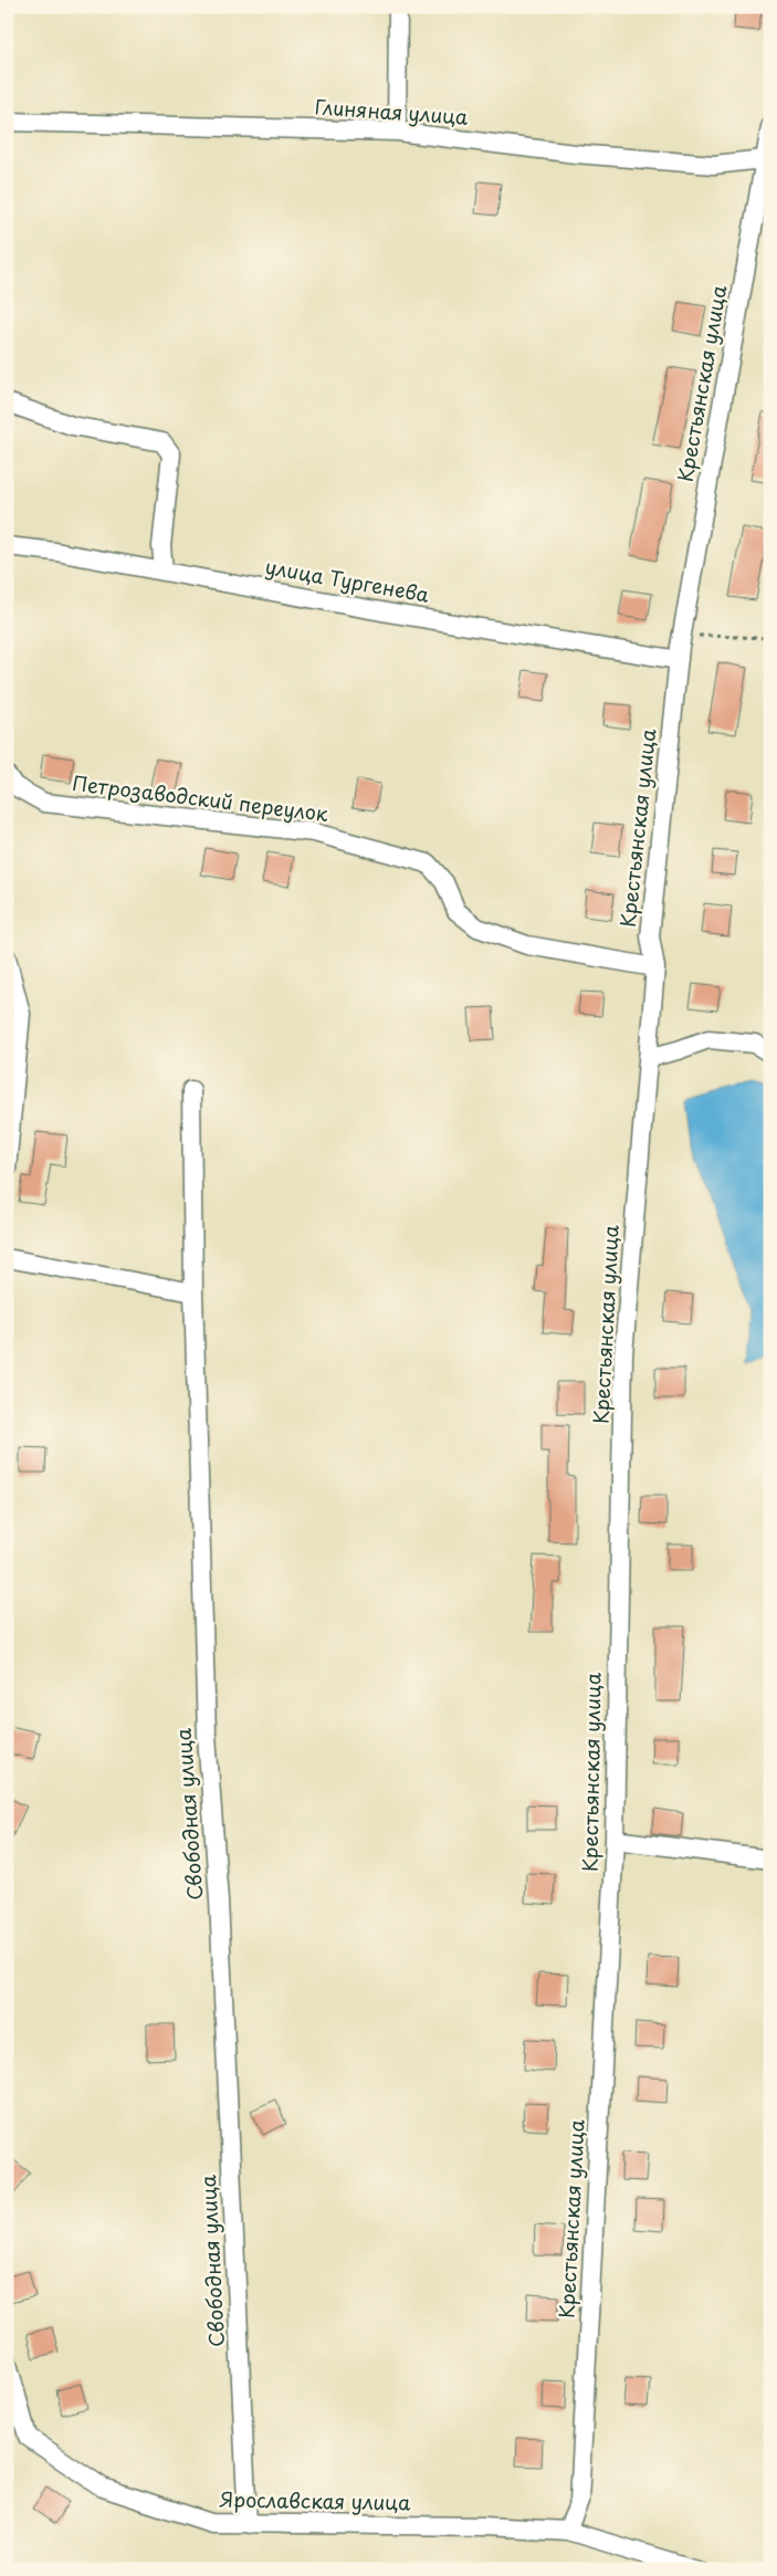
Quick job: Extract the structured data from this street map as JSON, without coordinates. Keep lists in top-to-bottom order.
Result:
{
  "streets": {
    "street": [
      "Глиняная улица",
      "Крестьянская улица",
      "улица Тургенева",
      "Петрозаводский переулок",
      "Свободная улица",
      "Ярославская улица"
    ]
  },
  "crossings": [
    ["Глиняная улица", "Крестьянская улица"],
    ["Крестьянская улица", "улица Тургенева"],
    ["Крестьянская улица", "Петрозаводский переулок"],
    ["Крестьянская улица", "Ярославская улица"],
    ["Свободная улица", "Ярославская улица"]
  ]
}
